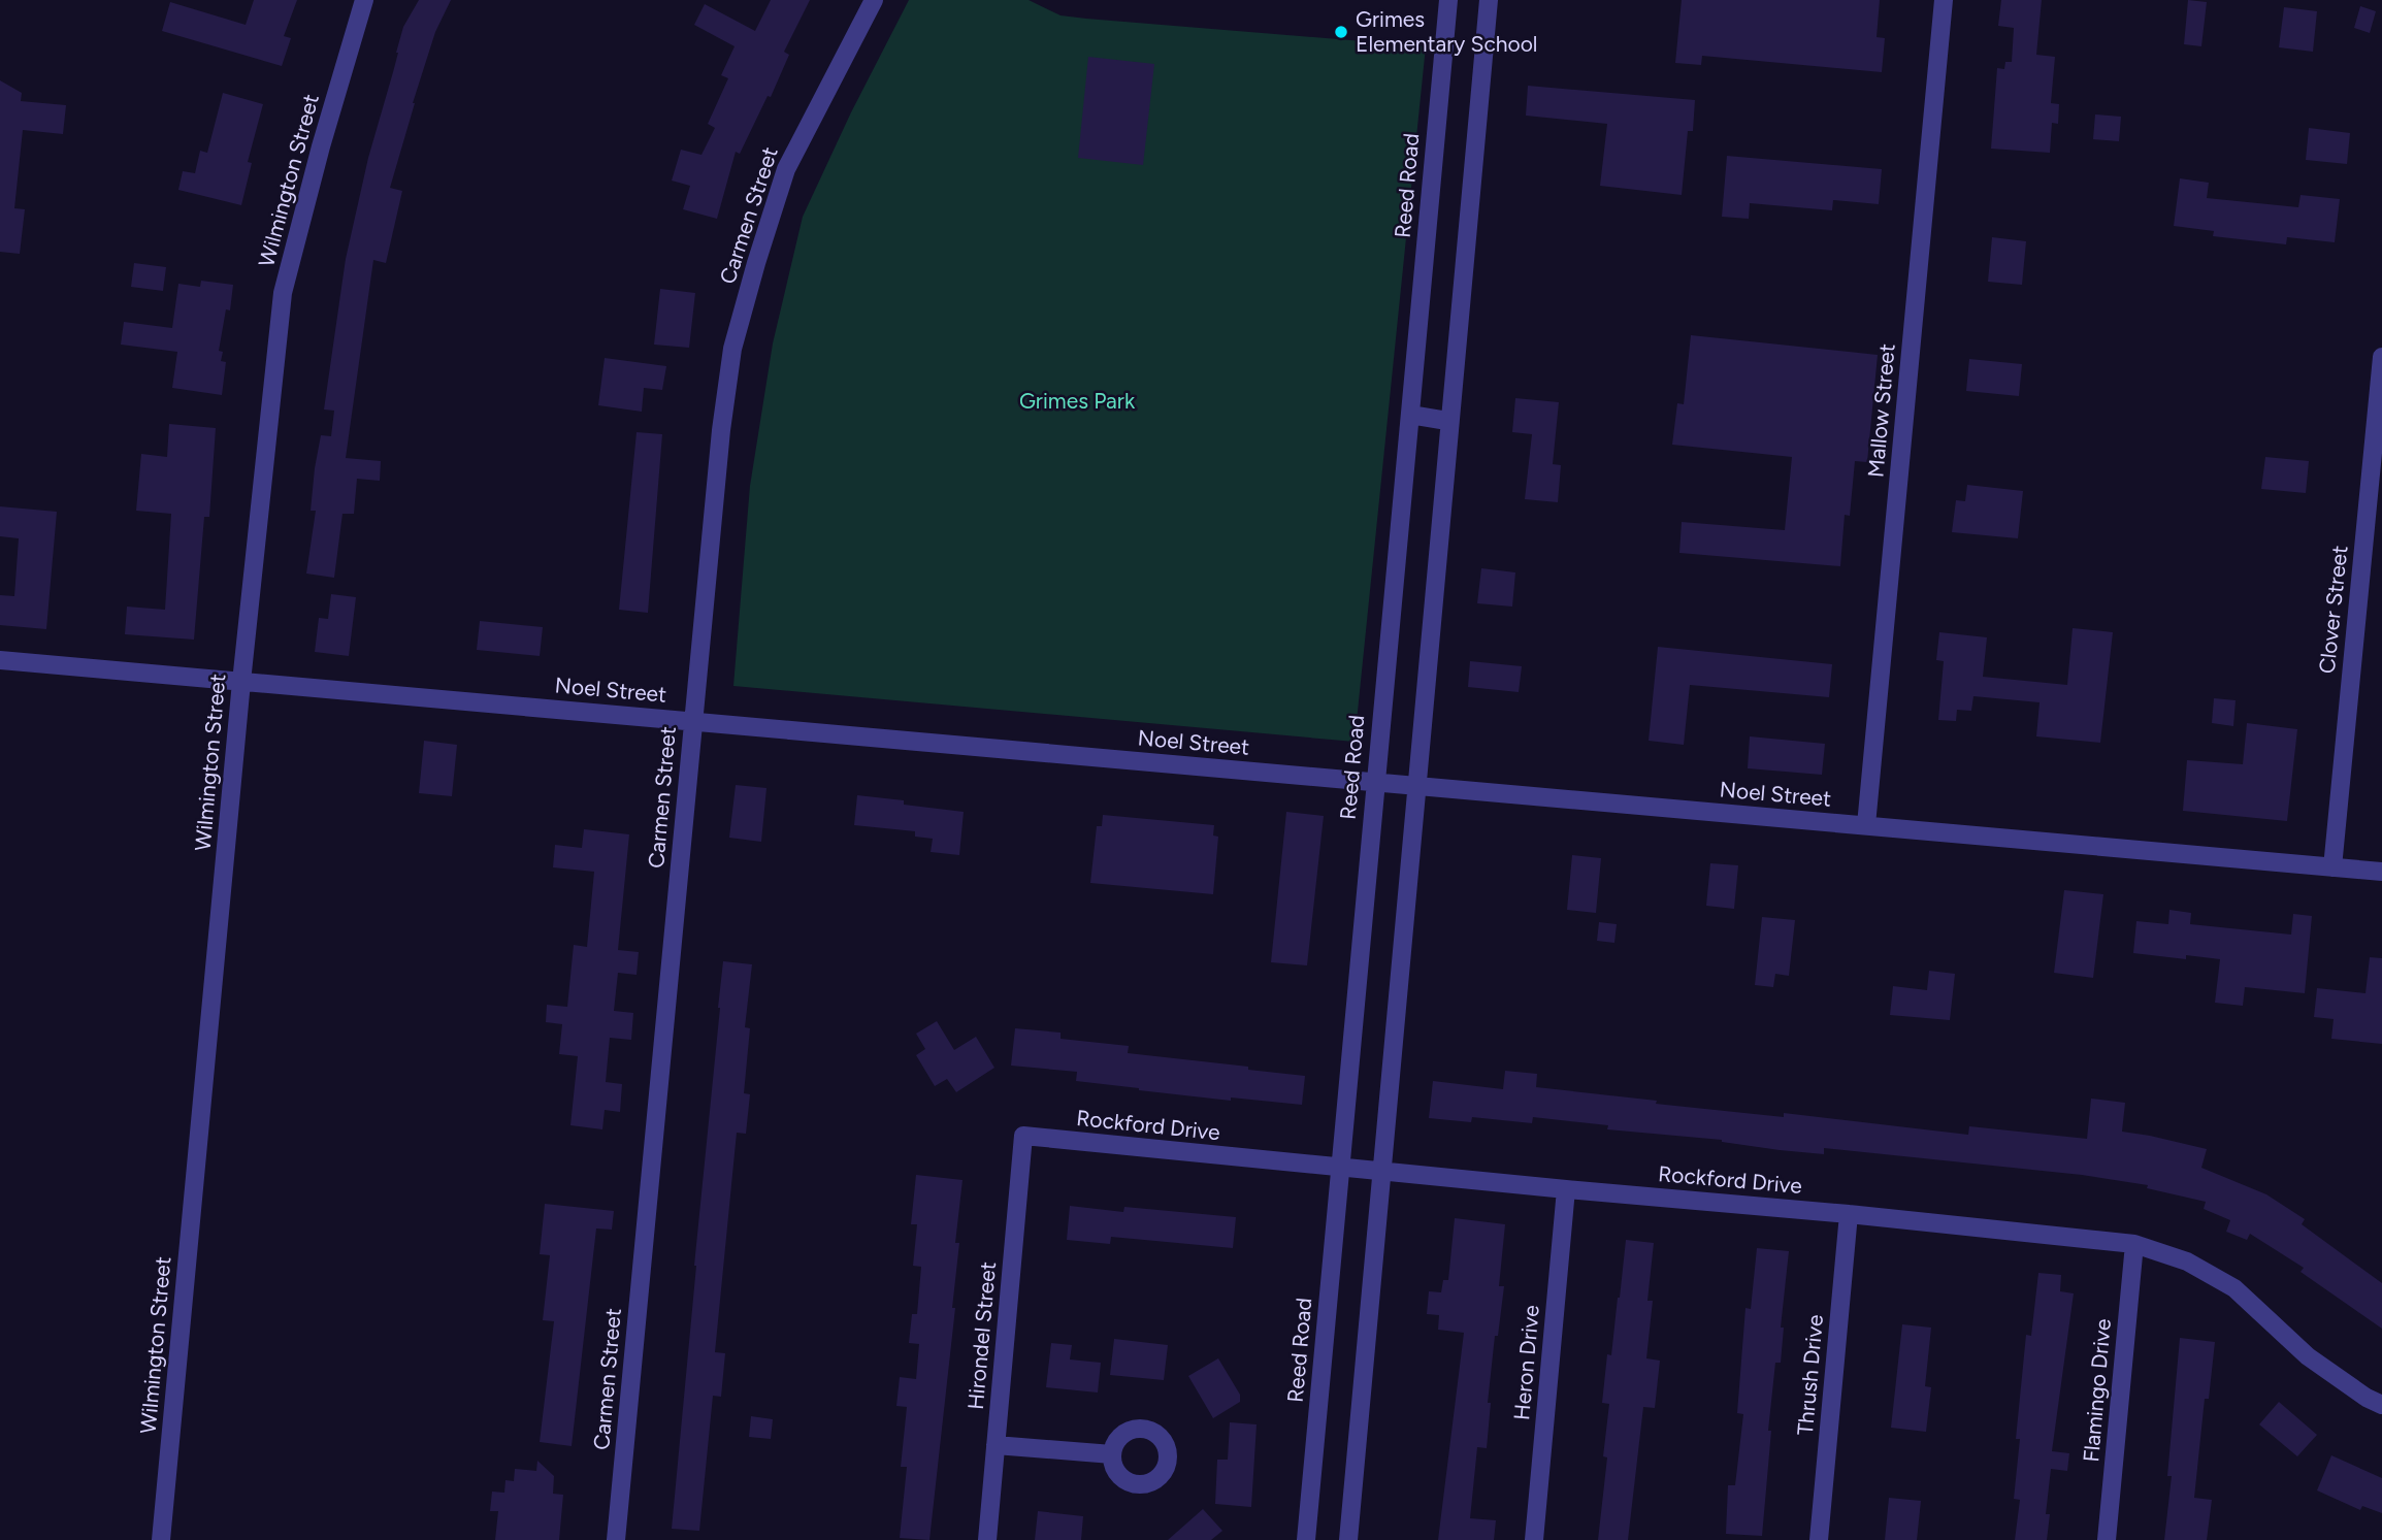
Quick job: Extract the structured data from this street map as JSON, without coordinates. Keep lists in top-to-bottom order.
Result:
{
  "streets": {
    "street": [
      "Wilmington Street",
      "Reed Road",
      "Carmen Street",
      "Mallow Street",
      "Clover Street",
      "Noel Street",
      "Rockford Drive",
      "Hirondel Street",
      "Heron Drive",
      "Thrush Drive",
      "Flamingo Drive"
    ]
  },
  "crossings": [
    ["Wilmington Street", "Noel Street"],
    ["Reed Road", "Noel Street"],
    ["Reed Road", "Rockford Drive"],
    ["Carmen Street", "Noel Street"],
    ["Mallow Street", "Noel Street"],
    ["Clover Street", "Noel Street"],
    ["Rockford Drive", "Hirondel Street"],
    ["Rockford Drive", "Heron Drive"],
    ["Rockford Drive", "Thrush Drive"],
    ["Rockford Drive", "Flamingo Drive"]
  ],
  "parks": ["Grimes Park"],
  "places": ["Grimes Elementary School"]
}
